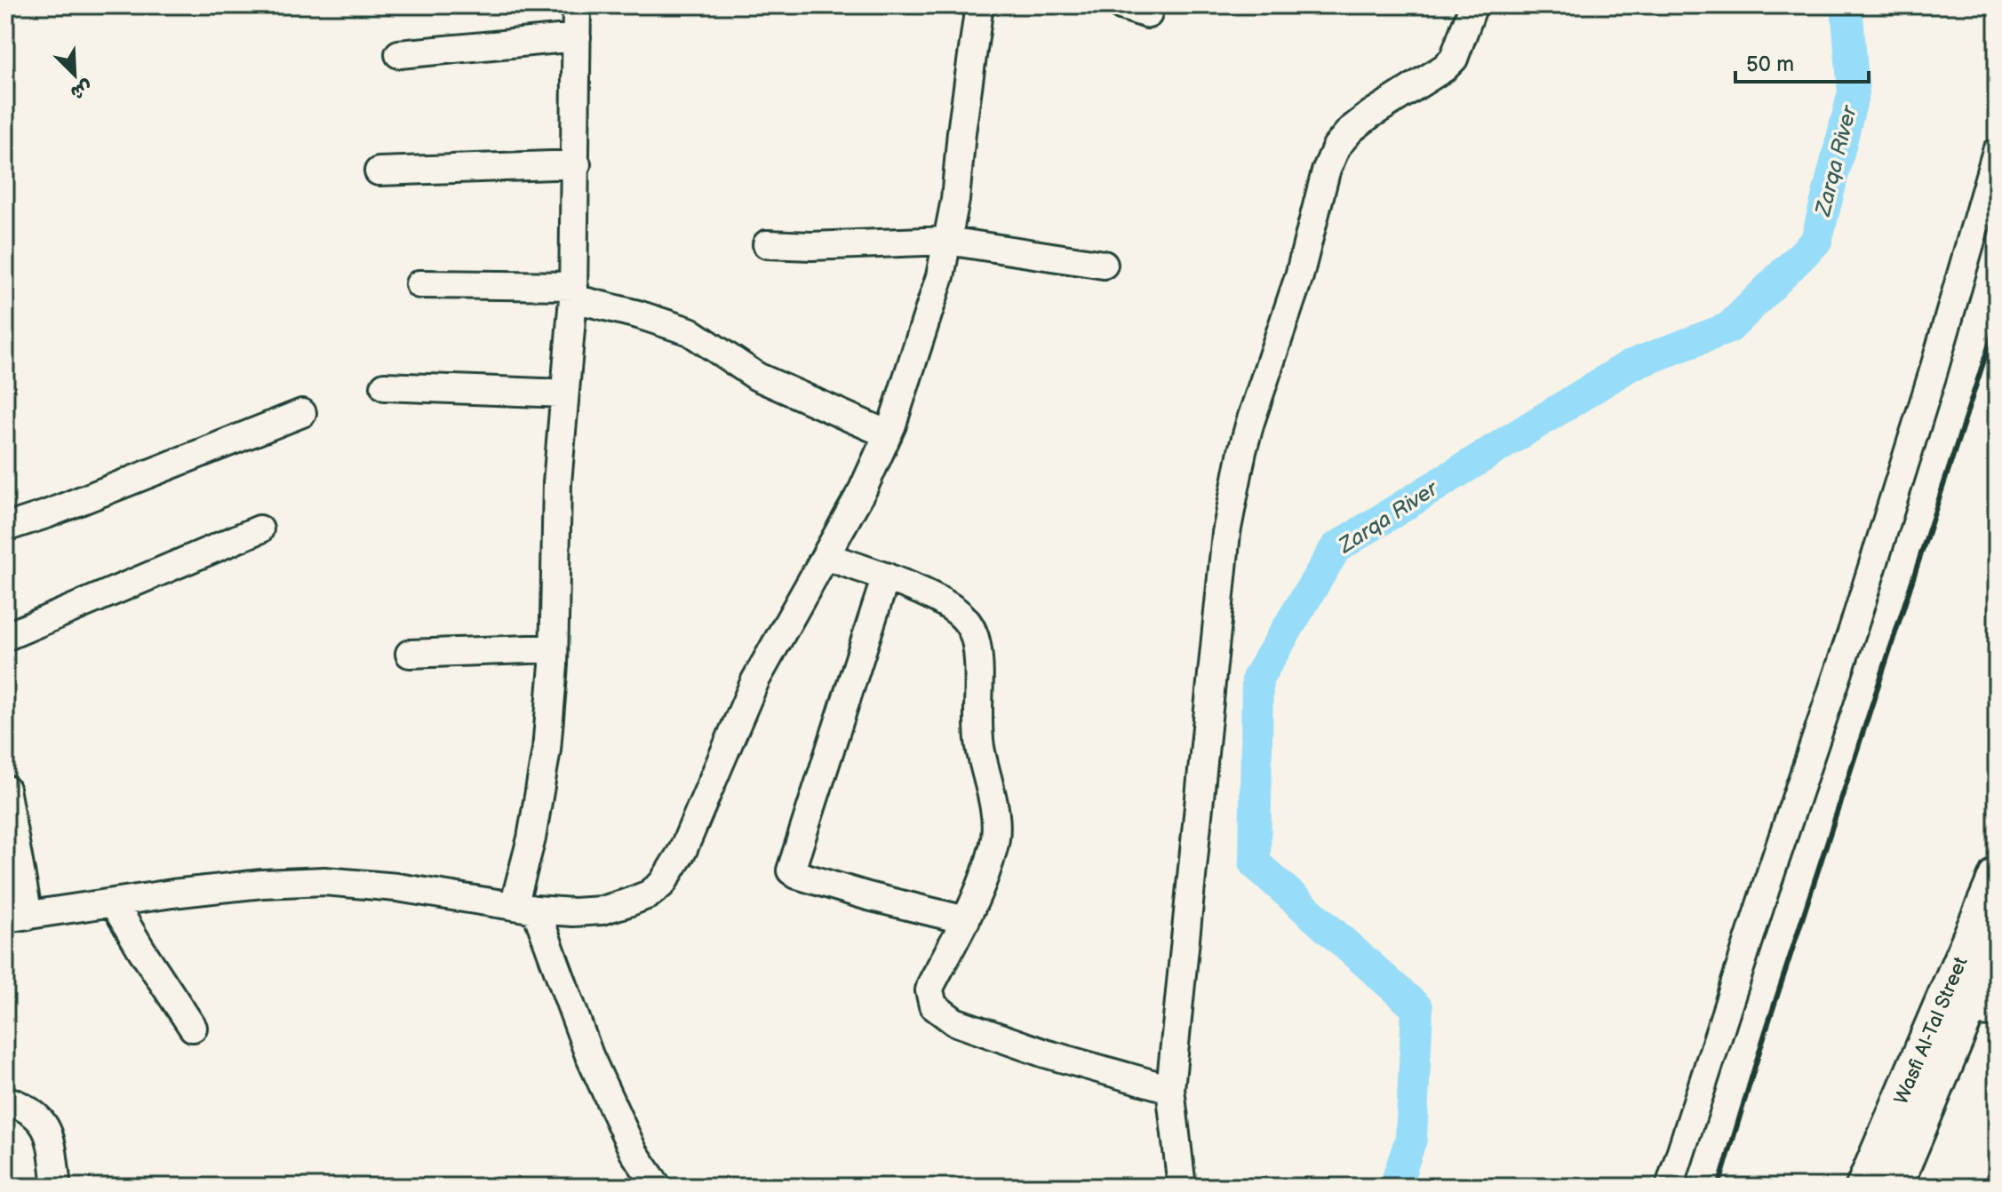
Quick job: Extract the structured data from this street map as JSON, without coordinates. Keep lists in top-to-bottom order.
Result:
{
  "streets": {
    "main road": ["Wasfi Al-Tal Street"]
  },
  "water": ["Zarqa River"],
  "scale_bar": "50 m",
  "north": "bottom right"
}
